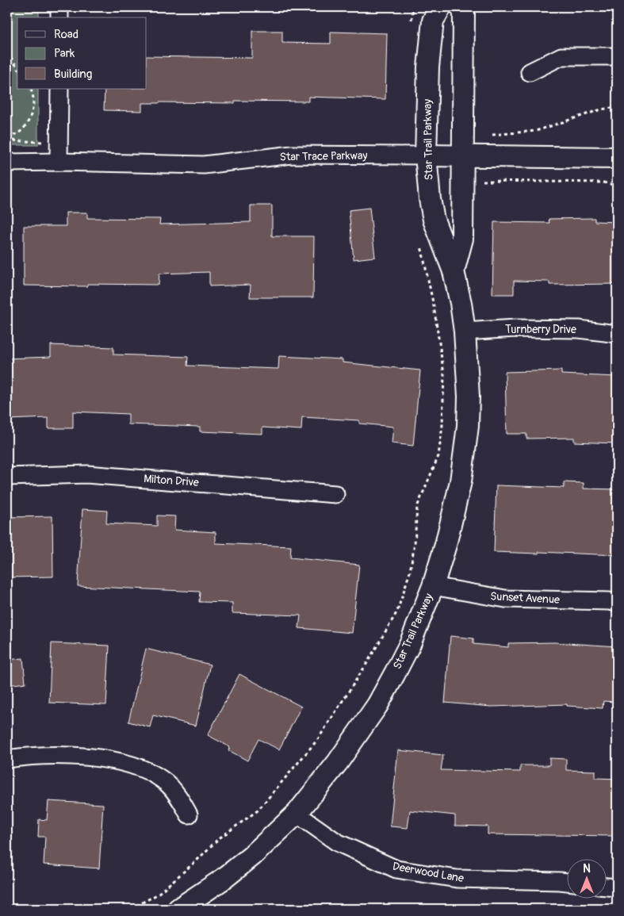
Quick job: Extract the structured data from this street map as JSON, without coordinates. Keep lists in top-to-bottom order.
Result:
{
  "streets": {
    "street": [
      "Star Trail Parkway",
      "Star Trace Parkway",
      "Turnberry Drive",
      "Milton Drive",
      "Sunset Avenue",
      "Deerwood Lane"
    ]
  },
  "crossings": [
    ["Star Trail Parkway", "Star Trace Parkway"],
    ["Star Trail Parkway", "Turnberry Drive"],
    ["Star Trail Parkway", "Sunset Avenue"],
    ["Star Trail Parkway", "Deerwood Lane"]
  ],
  "legend": ["Road", "Park", "Building"],
  "north": "top"
}
